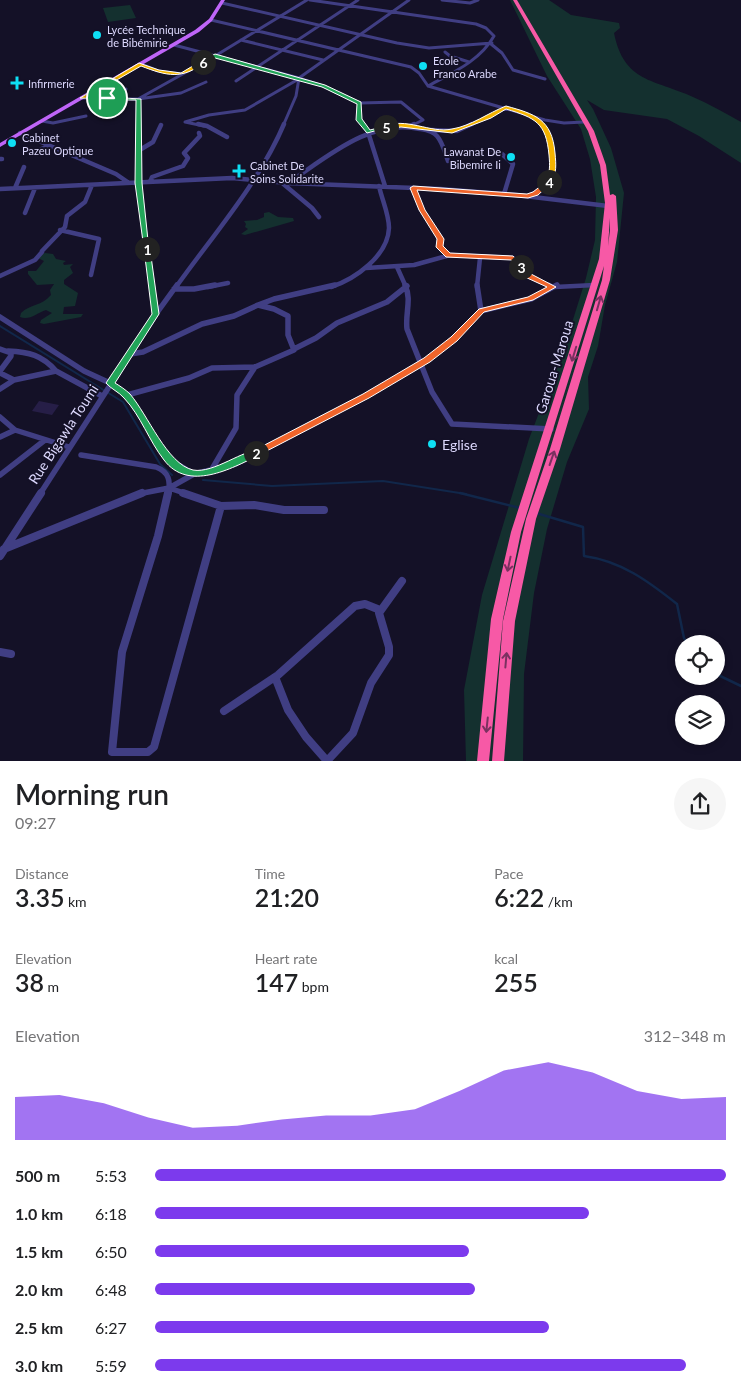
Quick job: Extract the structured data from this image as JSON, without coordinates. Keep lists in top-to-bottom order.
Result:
{
  "streets": {
    "highway": ["Garoua-Maroua"],
    "street": ["Rue Bigawla Toumi"]
  },
  "places": {
    "other": [
      "Lycée Technique de Bibémirie",
      "Ecole Franco Arabe",
      "Cabinet Pazeu Optique",
      "Lawanat De Bibemire Ii",
      "Eglise"
    ],
    "health": ["Infirmerie", "Cabinet De Soins Solidarite"]
  },
  "page": {
    "pins": [
      "6",
      "5",
      "4",
      "1",
      "3",
      "2"
    ],
    "heading": ["Morning run", "09:27"],
    "stats": [
      ["Distance", "3.35 km"],
      ["Time", "21:20"],
      ["Pace", "6:22 /km"],
      ["Elevation", "38 m"],
      ["Heart rate", "147 bpm"],
      ["kcal", "255"]
    ],
    "chart": ["Elevation", "312–348 m"],
    "list": [
      {
        "name": "500 m",
        "note": "5:53"
      },
      {
        "name": "1.0 km",
        "note": "6:18"
      },
      {
        "name": "1.5 km",
        "note": "6:50"
      },
      {
        "name": "2.0 km",
        "note": "6:48"
      },
      {
        "name": "2.5 km",
        "note": "6:27"
      },
      {
        "name": "3.0 km",
        "note": "5:59"
      }
    ]
  }
}
